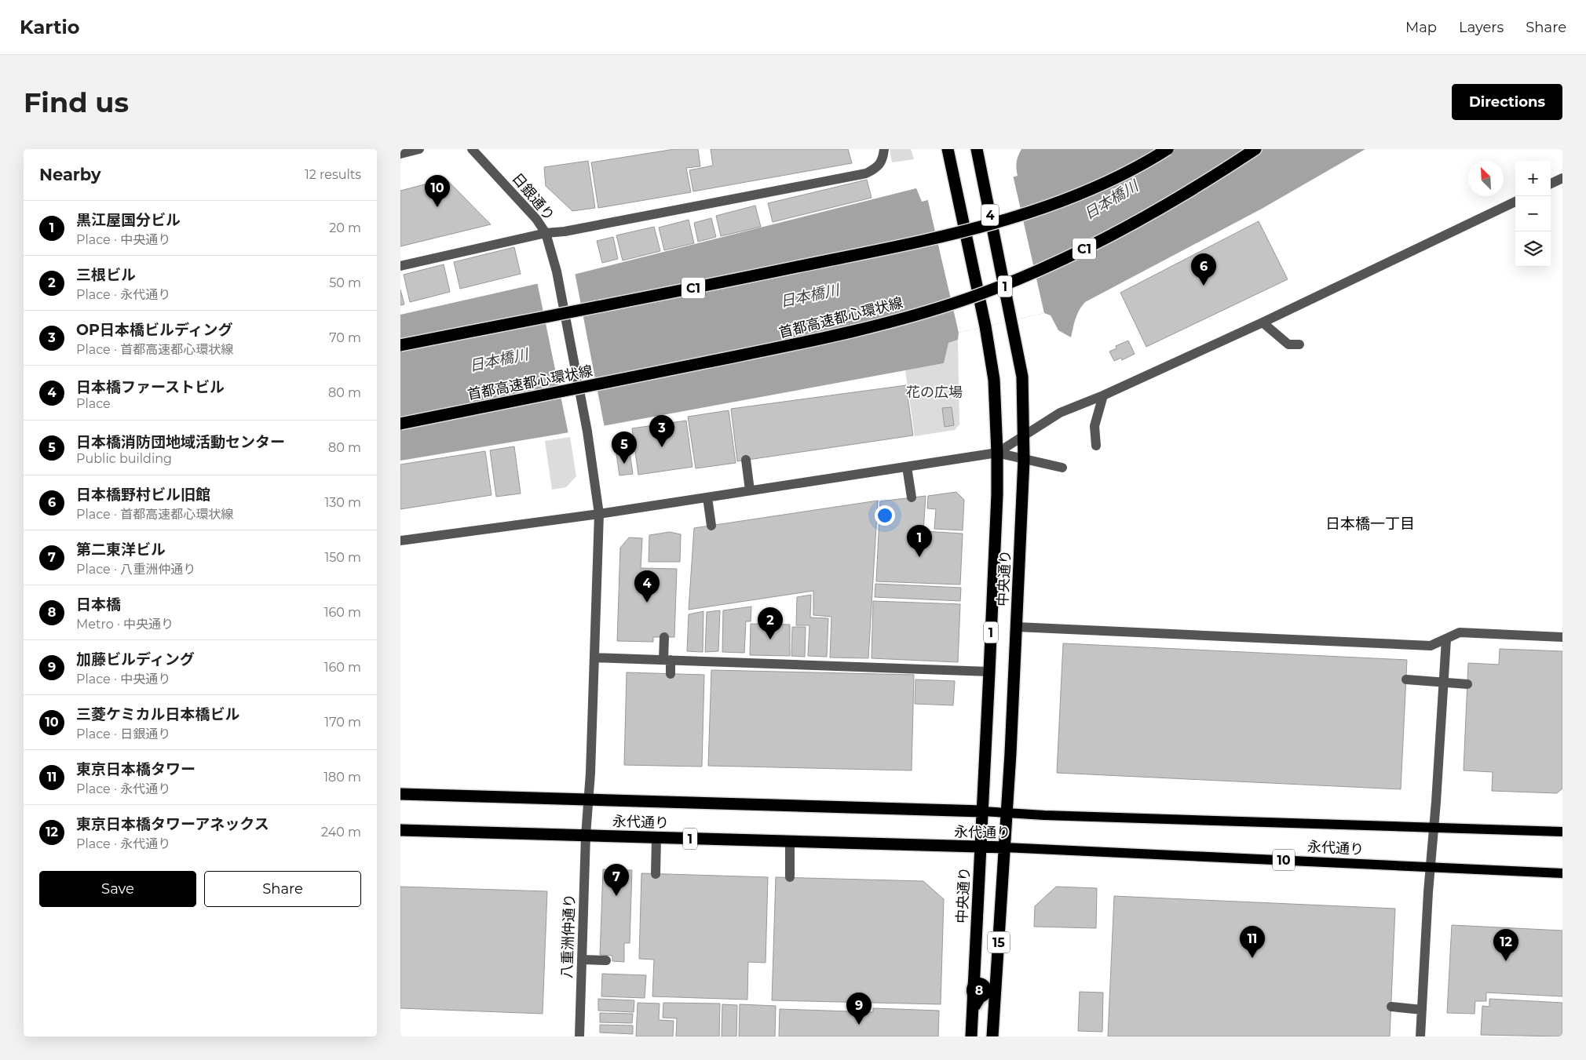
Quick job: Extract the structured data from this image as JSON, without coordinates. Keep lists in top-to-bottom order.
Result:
{
  "streets": {
    "highway": [
      "4",
      "C1",
      "1",
      "首都高速都心環状線",
      "中央通り",
      "永代通り",
      "15"
    ],
    "main road": ["10"],
    "street": ["日銀通り", "八重洲仲通り"]
  },
  "crossings": [
    ["日銀通り", "八重洲仲通り"],
    ["中央通り", "永代通り"],
    ["永代通り", "八重洲仲通り"]
  ],
  "districts": ["日本橋一丁目"],
  "water": ["日本橋川"],
  "parks": ["花の広場"],
  "north": "top left",
  "page": {
    "header": "Kartio",
    "nav": ["Map", "Layers", "Share"],
    "buttons": [
      "Directions",
      ["Save", "Share"]
    ],
    "title": "Find us",
    "heading": ["Nearby", "12 results"],
    "map_buttons": ["+", "−"],
    "pins": [
      "10",
      "6",
      "3",
      "5",
      "1",
      "4",
      "2",
      "7",
      "11",
      "12",
      "8",
      "9"
    ],
    "list": [
      {
        "mark": "1",
        "name": "黒江屋国分ビル",
        "note": "Place · 中央通り",
        "value": "20 m"
      },
      {
        "mark": "2",
        "name": "三根ビル",
        "note": "Place · 永代通り",
        "value": "50 m"
      },
      {
        "mark": "3",
        "name": "OP日本橋ビルディング",
        "note": "Place · 首都高速都心環状線",
        "value": "70 m"
      },
      {
        "mark": "4",
        "name": "日本橋ファーストビル",
        "note": "Place",
        "value": "80 m"
      },
      {
        "mark": "5",
        "name": "日本橋消防団地域活動センター",
        "note": "Public building",
        "value": "80 m"
      },
      {
        "mark": "6",
        "name": "日本橋野村ビル旧館",
        "note": "Place · 首都高速都心環状線",
        "value": "130 m"
      },
      {
        "mark": "7",
        "name": "第二東洋ビル",
        "note": "Place · 八重洲仲通り",
        "value": "150 m"
      },
      {
        "mark": "8",
        "name": "日本橋",
        "note": "Metro · 中央通り",
        "value": "160 m"
      },
      {
        "mark": "9",
        "name": "加藤ビルディング",
        "note": "Place · 中央通り",
        "value": "160 m"
      },
      {
        "mark": "10",
        "name": "三菱ケミカル日本橋ビル",
        "note": "Place · 日銀通り",
        "value": "170 m"
      },
      {
        "mark": "11",
        "name": "東京日本橋タワー",
        "note": "Place · 永代通り",
        "value": "180 m"
      },
      {
        "mark": "12",
        "name": "東京日本橋タワーアネックス",
        "note": "Place · 永代通り",
        "value": "240 m"
      }
    ]
  }
}
